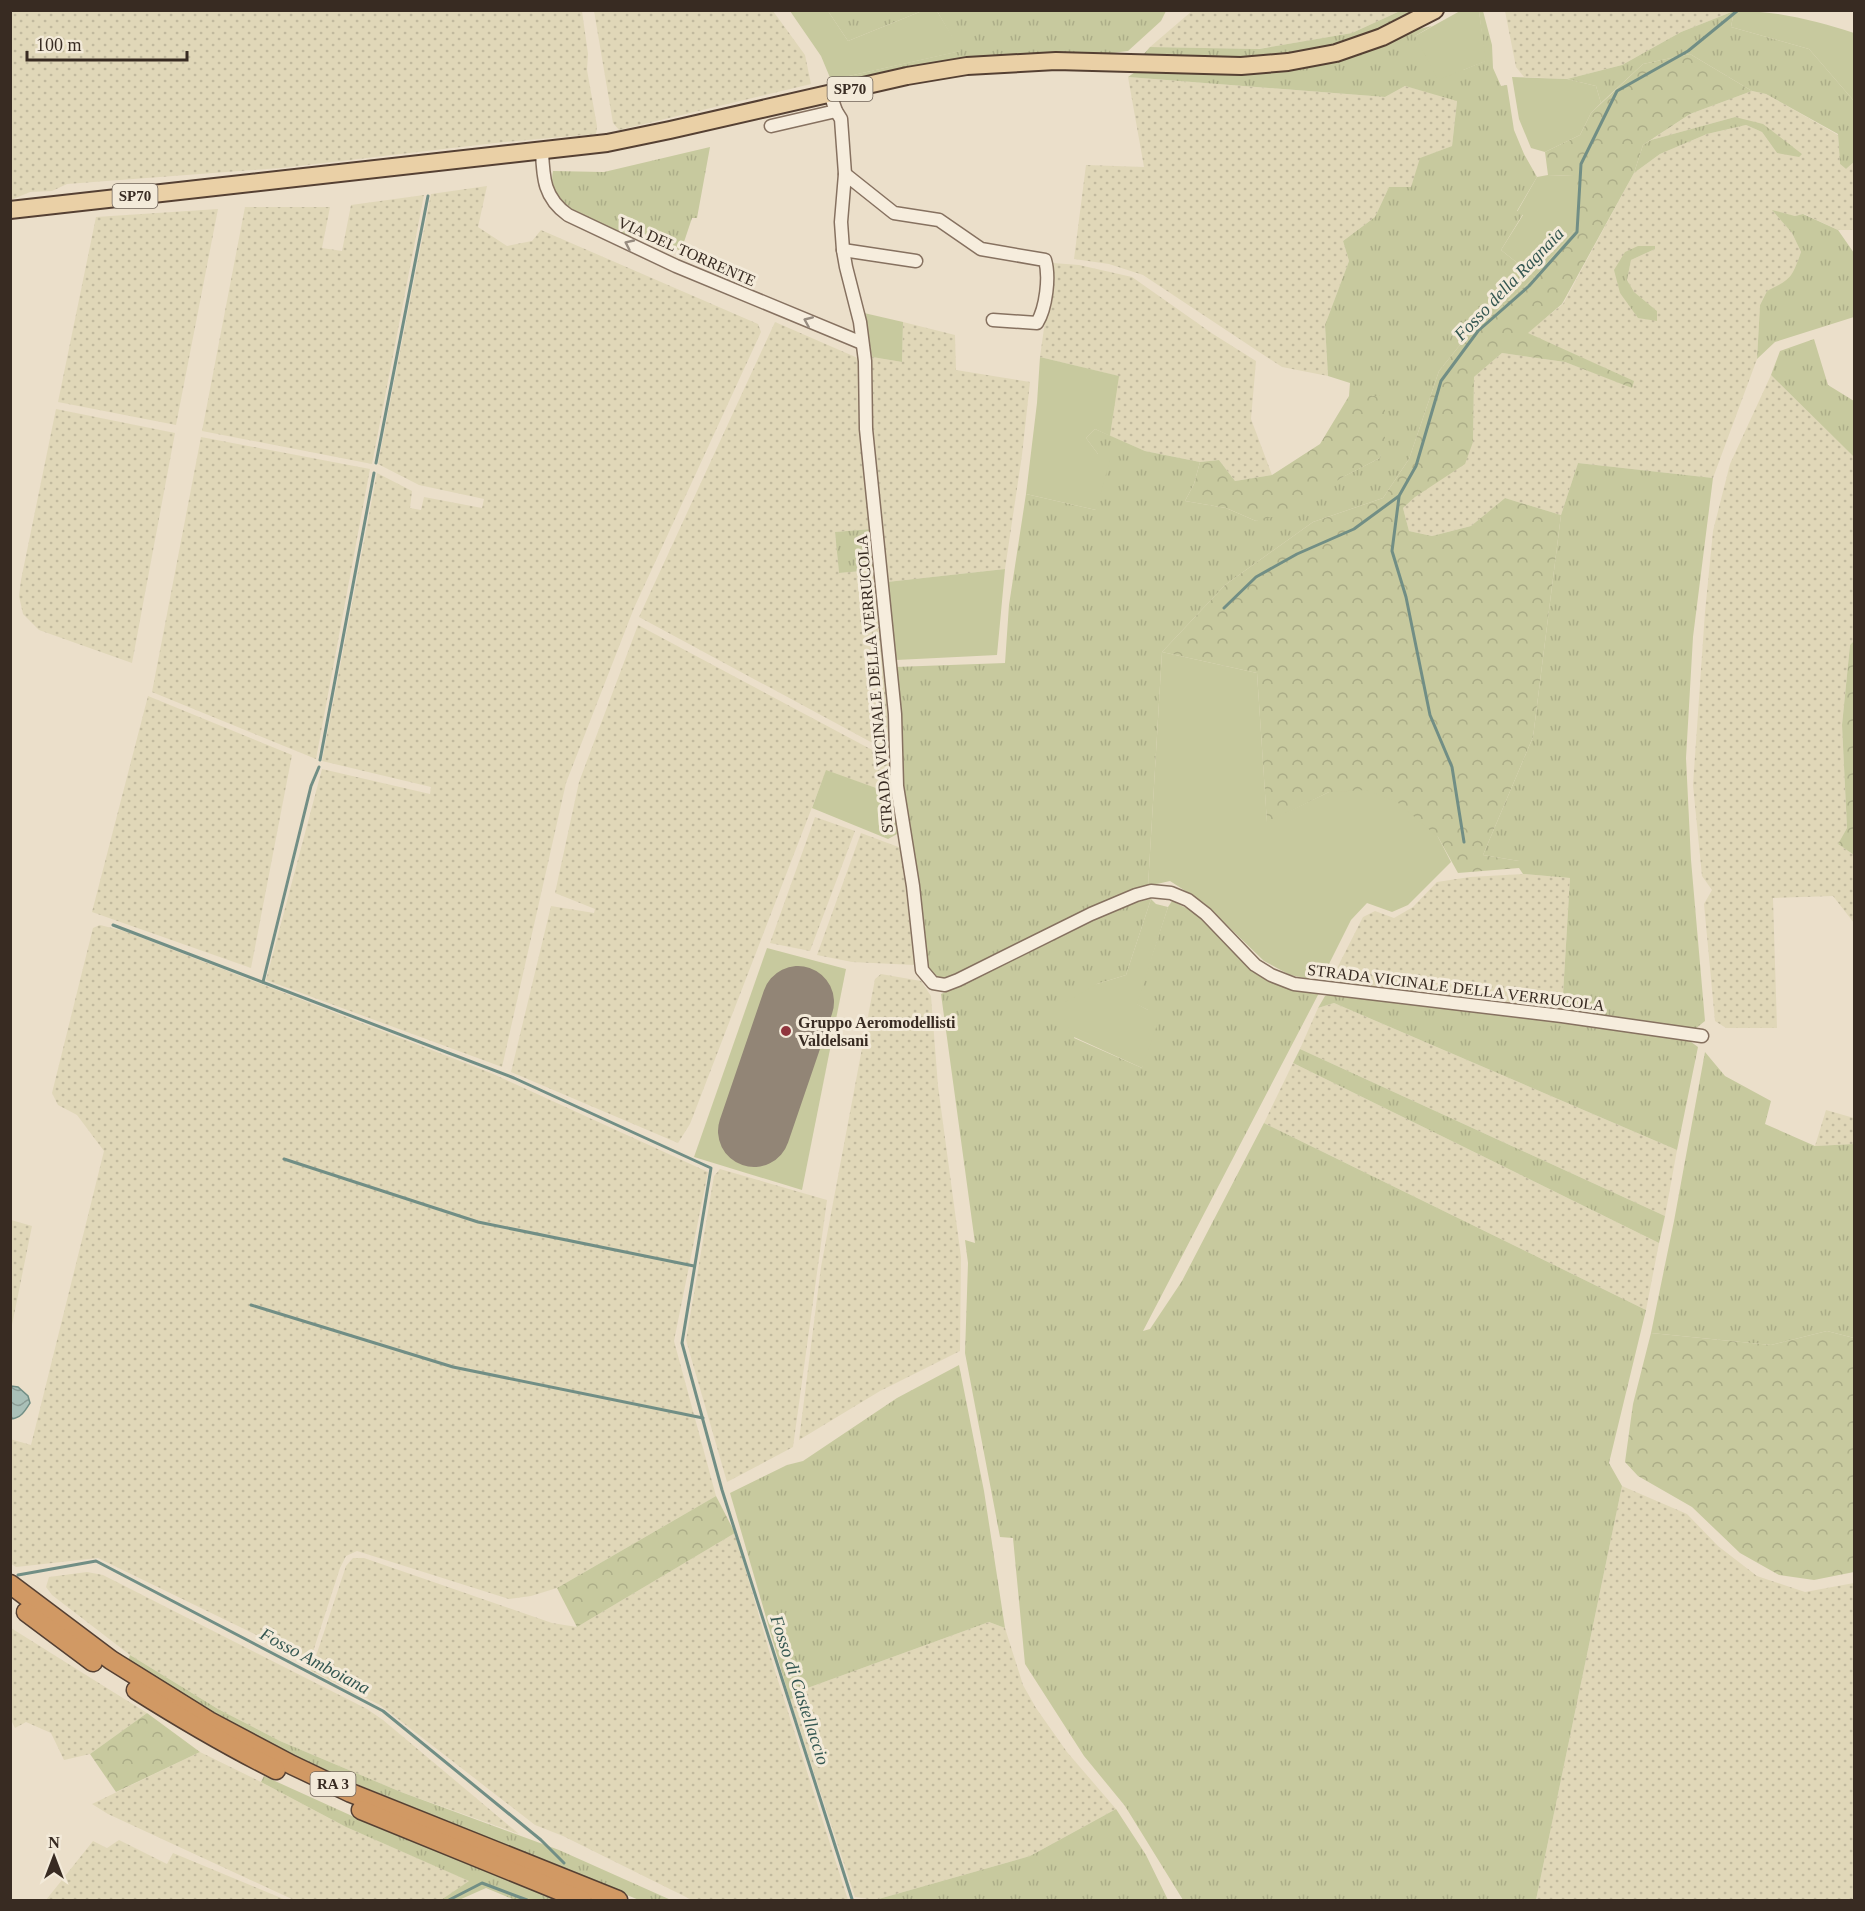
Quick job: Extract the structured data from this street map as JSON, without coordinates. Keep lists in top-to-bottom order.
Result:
{
  "streets": {
    "highway": ["RA 3"],
    "main road": ["SP70"],
    "street": ["VIA DEL TORRENTE", "STRADA VICINALE DELLA VERRUCOLA"]
  },
  "crossings": [
    ["SP70", "VIA DEL TORRENTE"],
    ["VIA DEL TORRENTE", "STRADA VICINALE DELLA VERRUCOLA"]
  ],
  "one_way": ["VIA DEL TORRENTE"],
  "water": ["Fosso della Ragnaia", "Fosso Amboiana", "Fosso di Castellaccio"],
  "places": ["Gruppo Aeromodellisti Valdelsani"],
  "scale_bar": "100 m",
  "north": "top"
}
